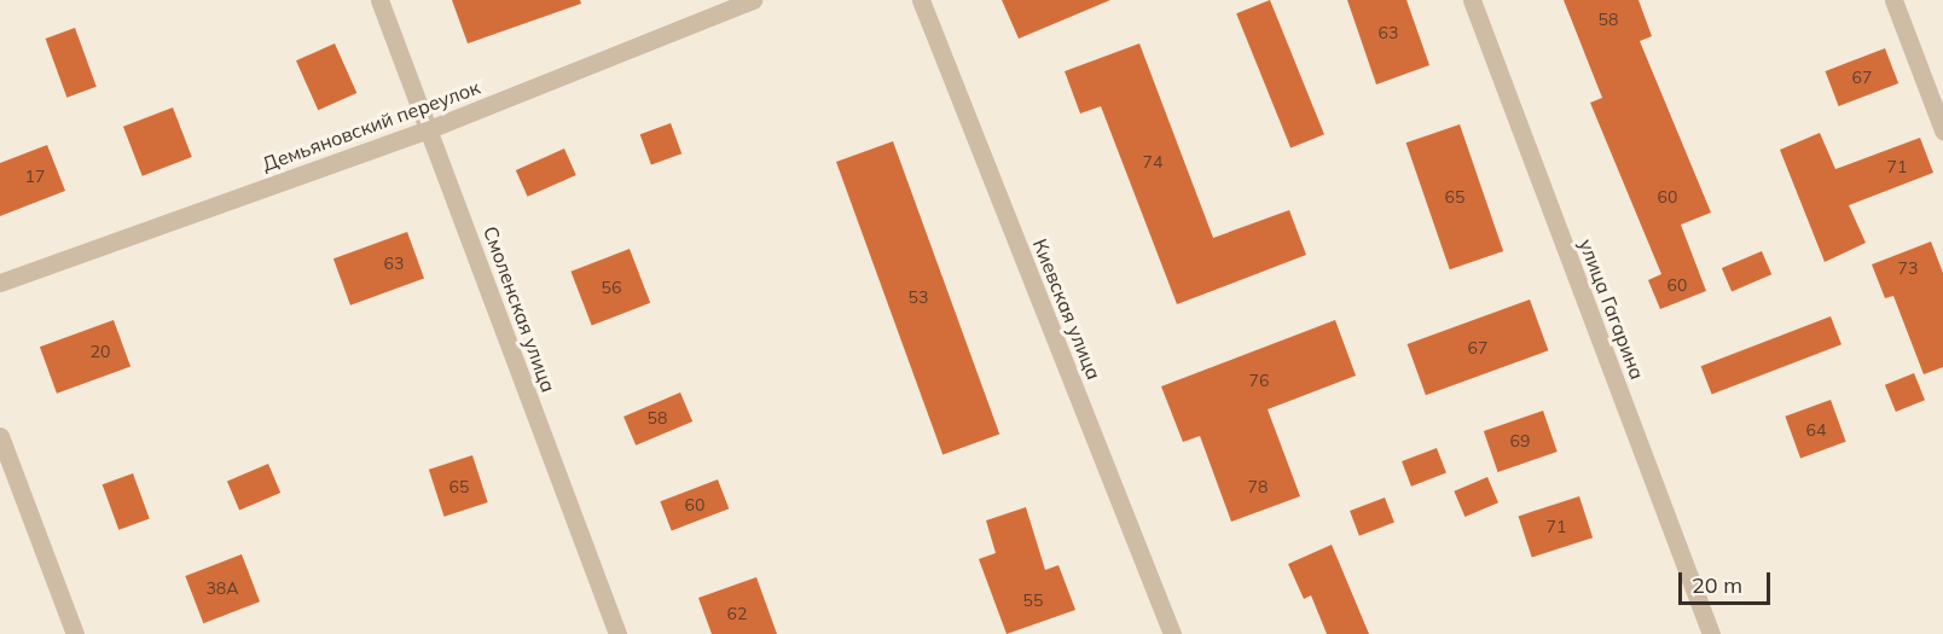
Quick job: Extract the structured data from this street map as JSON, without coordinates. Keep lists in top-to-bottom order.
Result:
{
  "streets": {
    "street": [
      "Демьяновский переулок",
      "Смоленская улица",
      "Киевская улица",
      "улица Гагарина"
    ]
  },
  "crossings": [
    ["Демьяновский переулок", "Смоленская улица"]
  ],
  "house_numbers": [
    "58",
    "63",
    "67",
    "74",
    "71",
    "17",
    "65",
    "60",
    "63",
    "73",
    "60",
    "56",
    "53",
    "67",
    "20",
    "76",
    "58",
    "64",
    "69",
    "65",
    "78",
    "60",
    "71",
    "38А",
    "55",
    "62"
  ],
  "scale_bar": "20 m"
}
